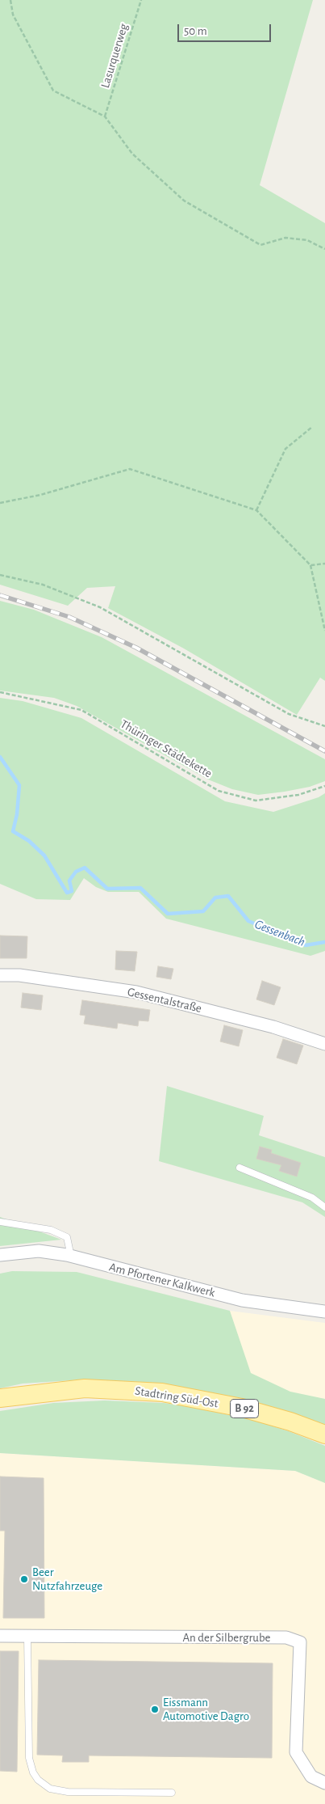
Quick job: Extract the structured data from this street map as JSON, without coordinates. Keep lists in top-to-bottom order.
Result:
{
  "streets": {
    "main road": ["Stadtring Süd-Ost", "B 92"],
    "street": ["Gessentalstraße", "Am Pfortener Kalkwerk", "An der Silbergrube"],
    "path": ["Lasurquerweg", "Thüringer Städtekette"]
  },
  "water": ["Gessenbach"],
  "places": ["Beer Nutzfahrzeuge", "Eissmann Automotive Dagro"],
  "scale_bar": "50 m"
}
